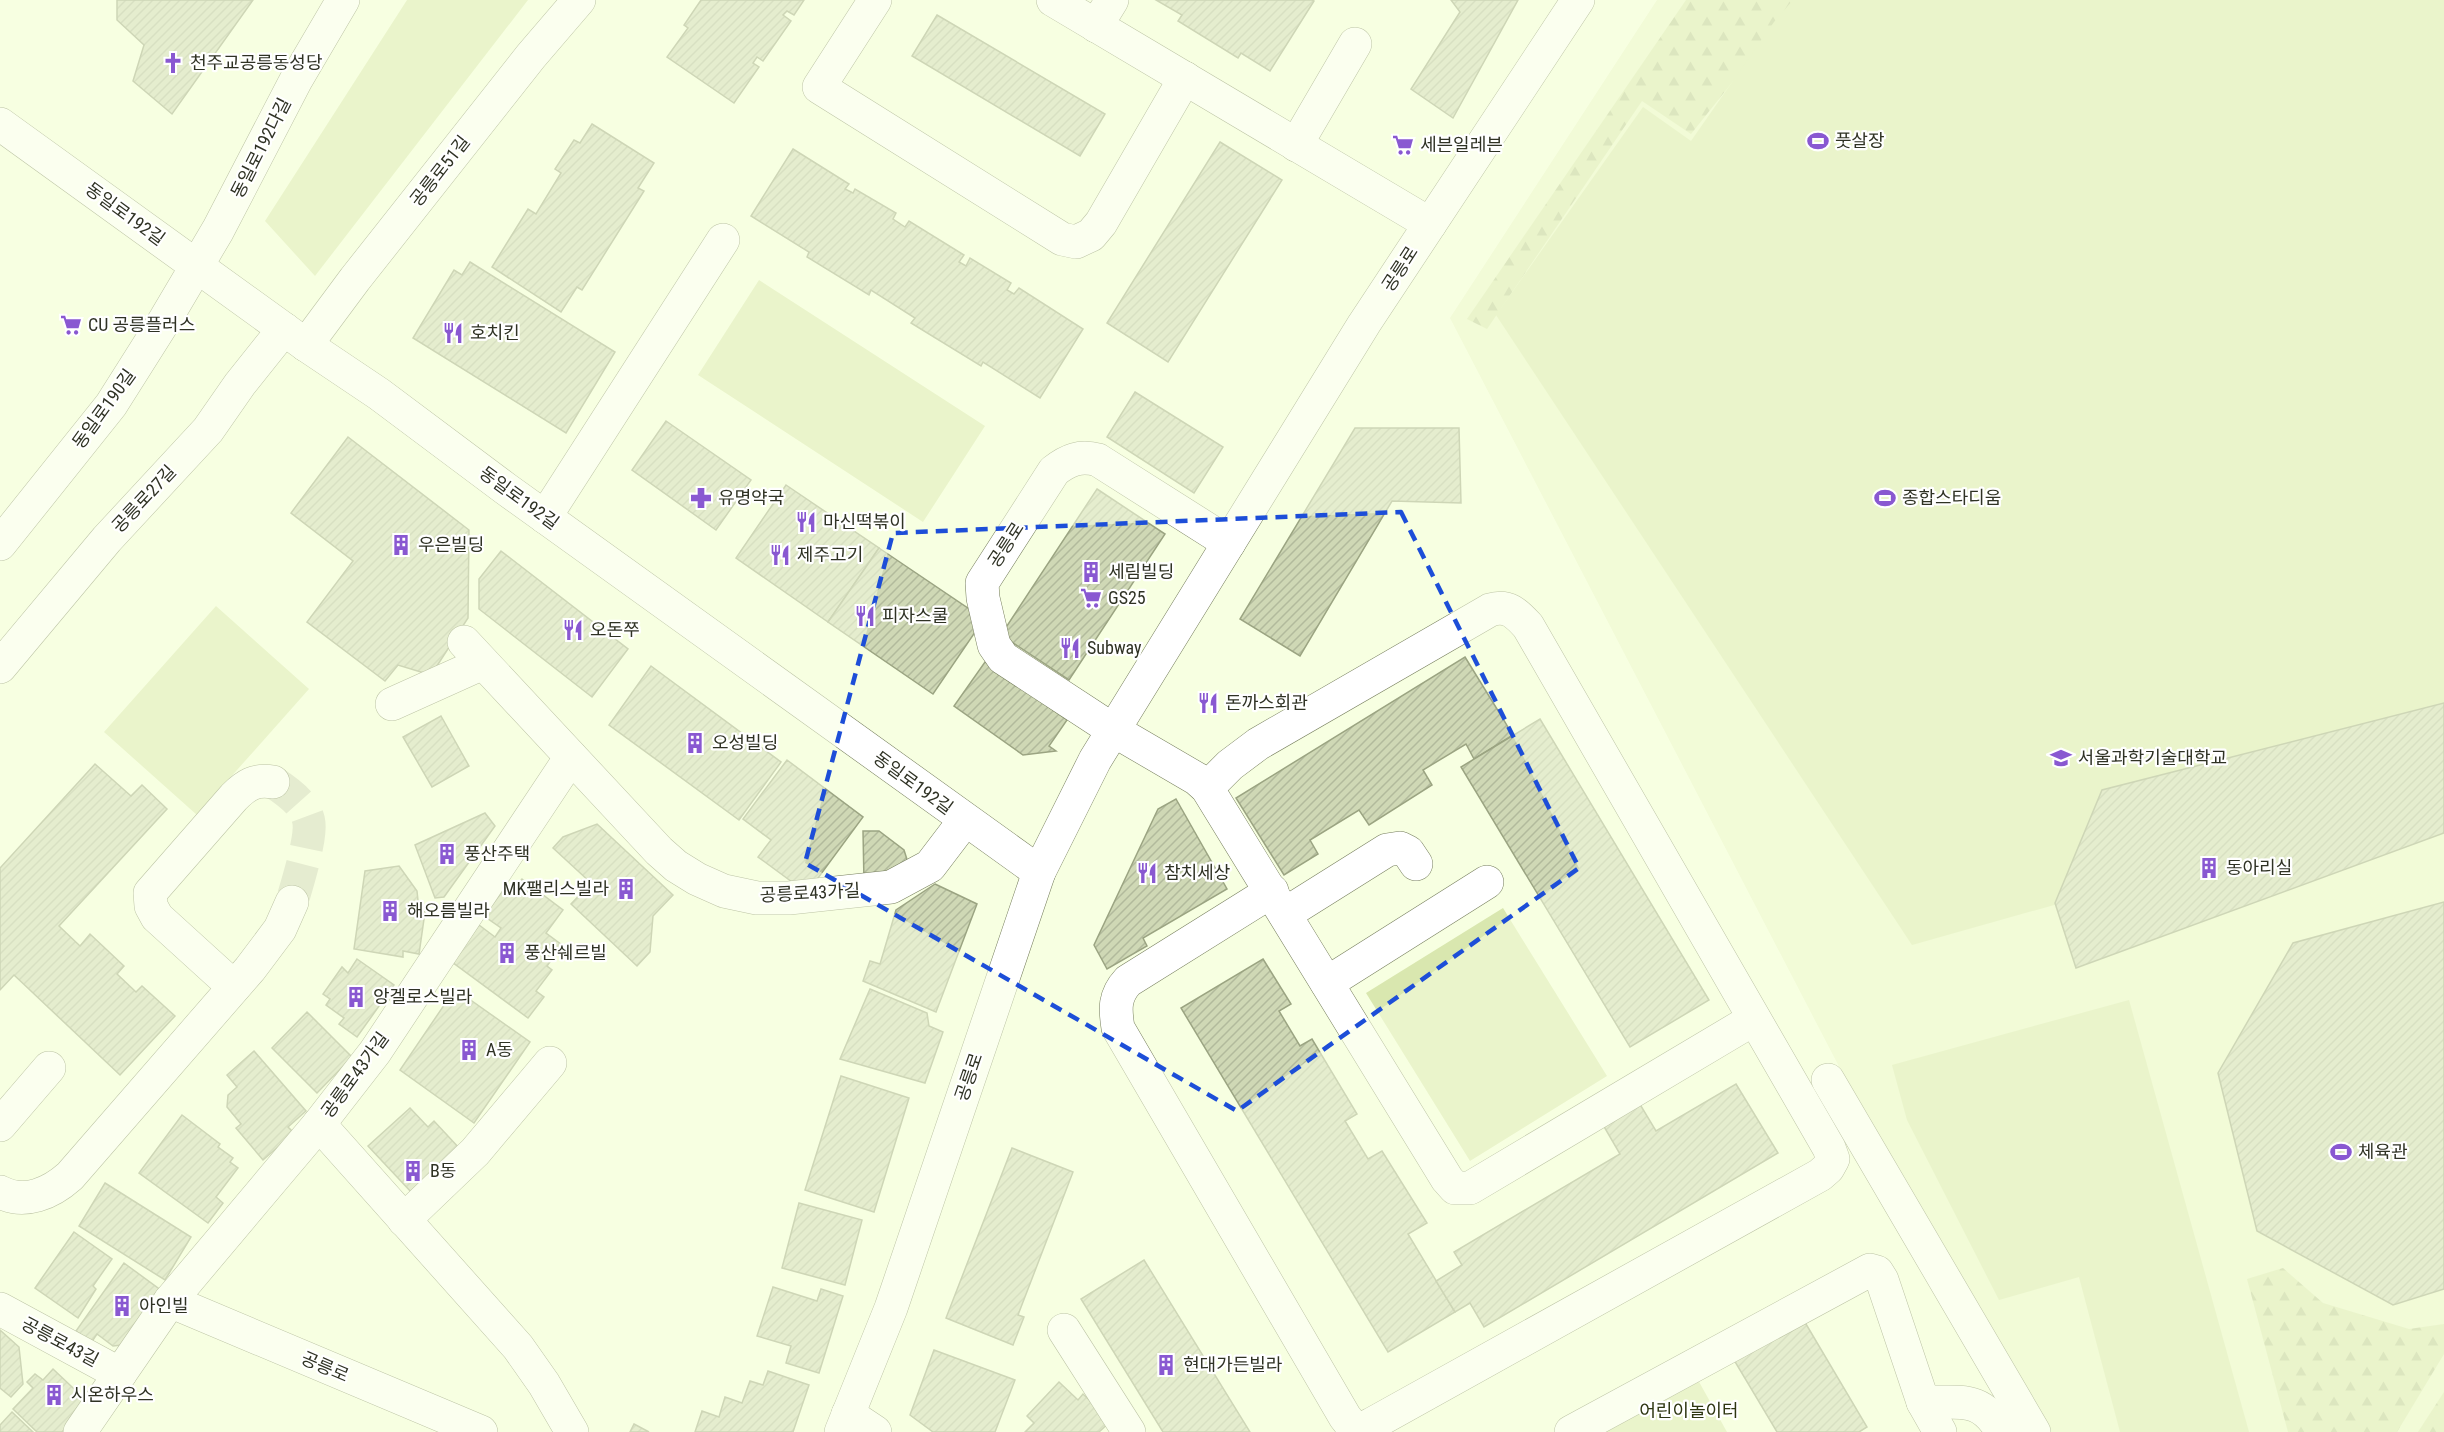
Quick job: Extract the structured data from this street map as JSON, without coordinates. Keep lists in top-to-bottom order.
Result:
{
  "streets": {
    "street": [
      "동일로192다길",
      "공릉로51길",
      "동일로192길",
      "공릉로",
      "동일로190길",
      "공릉로27길",
      "공릉로43가길",
      "공릉로43길"
    ]
  },
  "crossings": [
    ["동일로192다길", "동일로192길"],
    ["동일로192다길", "동일로190길"],
    ["공릉로51길", "동일로192길"],
    ["공릉로51길", "공릉로27길"],
    ["동일로192길", "공릉로"],
    ["동일로192길", "동일로190길"],
    ["동일로192길", "공릉로27길"],
    ["동일로192길", "공릉로43가길"],
    ["공릉로", "공릉로43가길"],
    ["공릉로43가길", "공릉로43길"]
  ],
  "parks": ["어린이놀이터"],
  "places": {
    "church": ["천주교공릉동성당"],
    "sports": ["풋살장", "종합스타디움", "체육관"],
    "supermarket": ["세븐일레븐", "CU 공릉플러스", "GS25"],
    "restaurant": [
      "호치킨",
      "마신떡볶이",
      "제주고기",
      "피자스쿨",
      "오돈쭈",
      "Subway",
      "돈까스회관",
      "참치세상"
    ],
    "pharmacy": ["유명약국"],
    "building": [
      "우은빌딩",
      "세림빌딩",
      "오성빌딩",
      "풍산주택",
      "동아리실",
      "MK팰리스빌라",
      "해오름빌라",
      "풍산쉐르빌",
      "앙겔로스빌라",
      "A동",
      "B동",
      "아인빌",
      "현대가든빌라",
      "시온하우스"
    ],
    "school or university": ["서울과학기술대학교"]
  }
}
